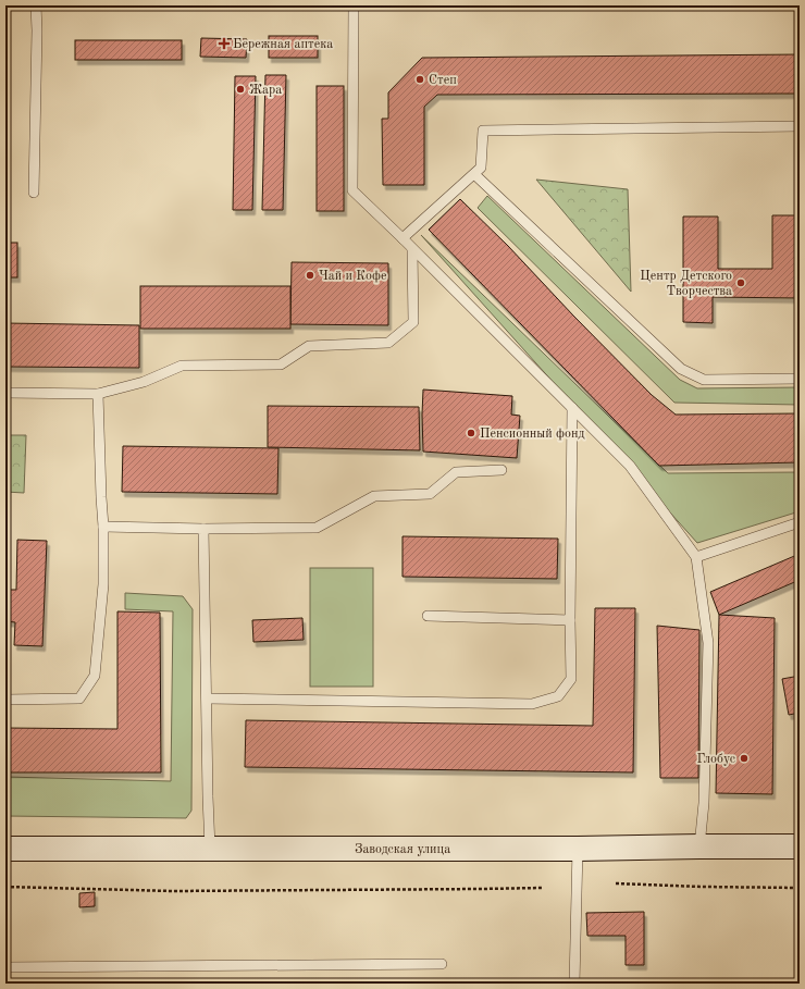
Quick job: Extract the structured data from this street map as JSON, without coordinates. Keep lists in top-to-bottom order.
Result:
{
  "streets": {
    "street": ["Заводская улица"]
  },
  "places": {
    "health": ["Бережная аптека"],
    "other": [
      "Степ",
      "Жара",
      "Чай и Кофе",
      "Центр Детского Творчества",
      "Пенсионный фонд",
      "Глобус"
    ]
  }
}
